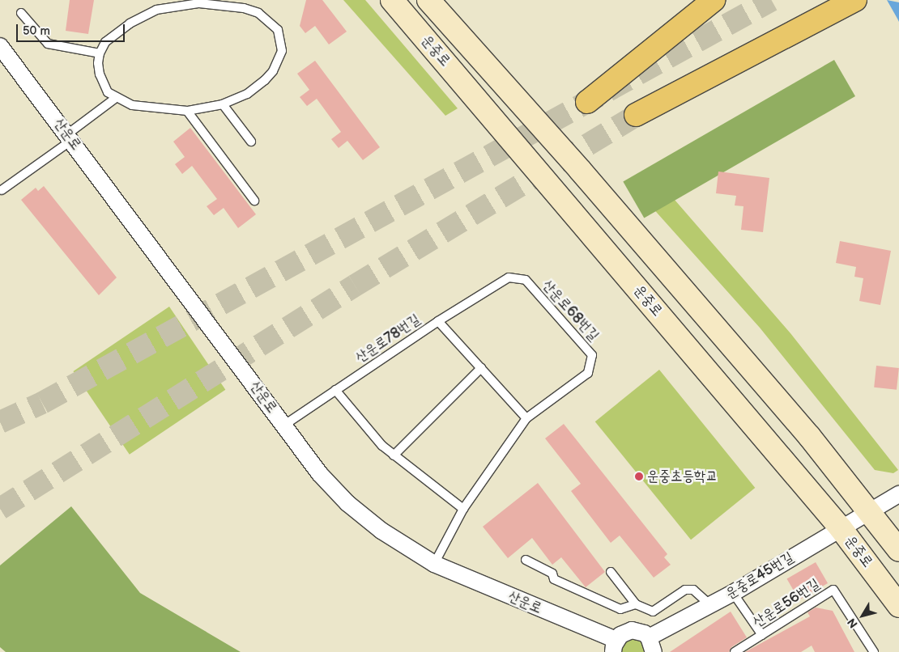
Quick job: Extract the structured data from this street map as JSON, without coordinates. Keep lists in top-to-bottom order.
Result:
{
  "streets": {
    "main road": ["운중로"],
    "street": ["산운로", "운중로45번길"],
    "lane": ["산운로68번길", "산운로78번길", "산운로56번길"]
  },
  "crossings": [
    ["운중로", "운중로45번길"],
    ["산운로", "산운로68번길"],
    ["산운로", "산운로78번길"],
    ["산운로68번길", "산운로78번길"]
  ],
  "places": ["운중초등학교"],
  "scale_bar": "50 m",
  "north": "bottom left"
}
